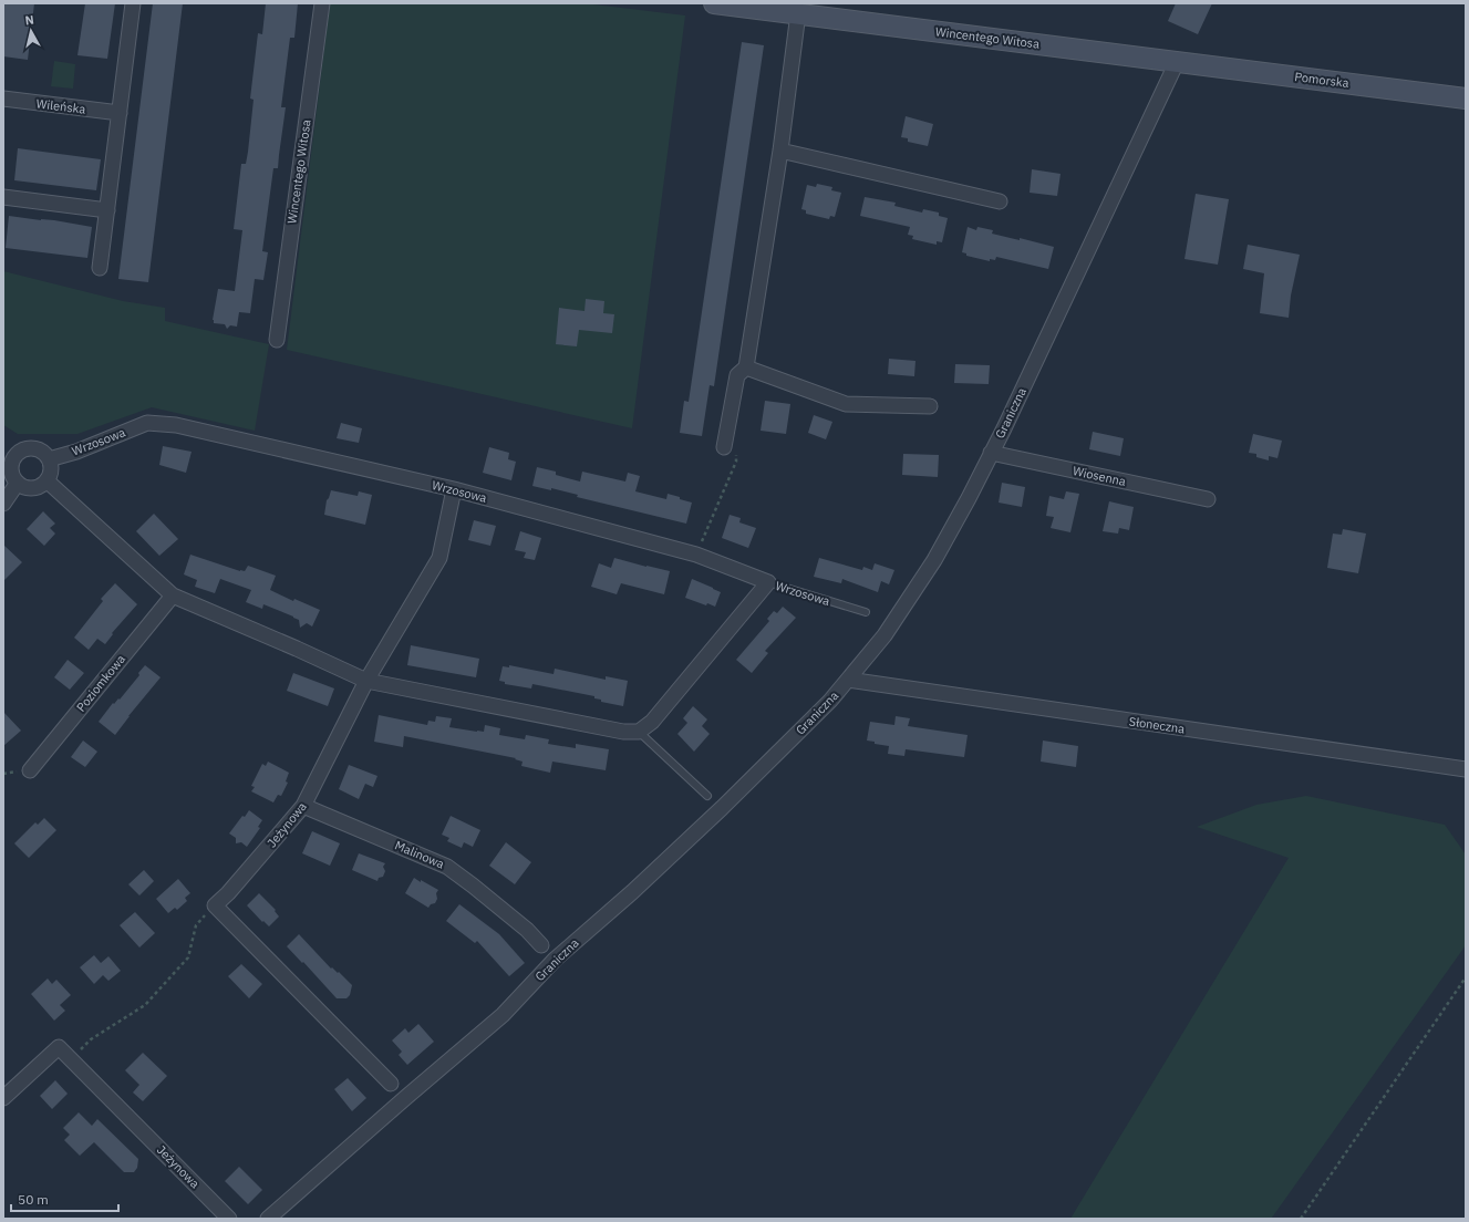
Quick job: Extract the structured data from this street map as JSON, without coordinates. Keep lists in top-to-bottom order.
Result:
{
  "streets": {
    "street": [
      "Wincentego Witosa",
      "Pomorska",
      "Wileńska",
      "Graniczna",
      "Wrzosowa",
      "Wiosenna",
      "Poziomkowa",
      "Słoneczna",
      "Jeżynowa",
      "Malinowa"
    ]
  },
  "crossings": [
    ["Wincentego Witosa", "Pomorska"],
    ["Wincentego Witosa", "Graniczna"],
    ["Pomorska", "Graniczna"],
    ["Graniczna", "Wiosenna"],
    ["Graniczna", "Słoneczna"],
    ["Wrzosowa", "Jeżynowa"],
    ["Jeżynowa", "Malinowa"]
  ],
  "scale_bar": "50 m",
  "north": "top"
}
